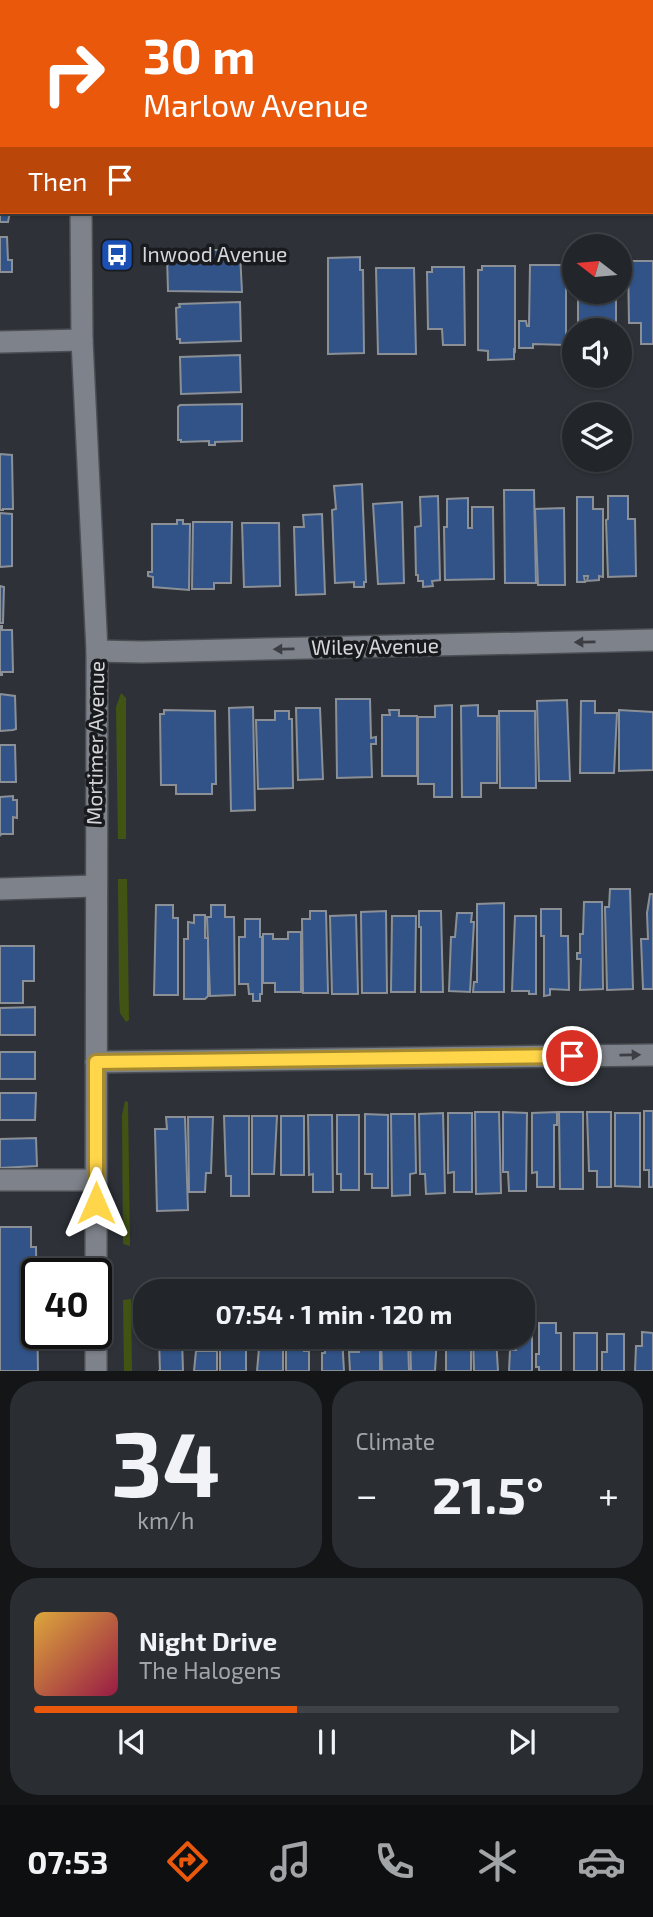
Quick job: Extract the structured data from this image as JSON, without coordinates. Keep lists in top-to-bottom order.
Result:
{
  "streets": {
    "street": ["Wiley Avenue", "Mortimer Avenue"]
  },
  "crossings": [
    ["Wiley Avenue", "Mortimer Avenue"]
  ],
  "one_way": ["Wiley Avenue"],
  "places": {
    "bus stop": ["Inwood Avenue"]
  },
  "north": "left",
  "page": {
    "turn": ["30 m", "Marlow Avenue"],
    "then": "Then",
    "limit": "40",
    "trip": "07:54 · 1 min · 120 m",
    "tile": [
      ["34", "km/h"],
      "Climate"
    ],
    "heat": ["−", "21.5°", "+"],
    "song": ["Night Drive", "The Halogens"],
    "tabs": "07:53"
  }
}
